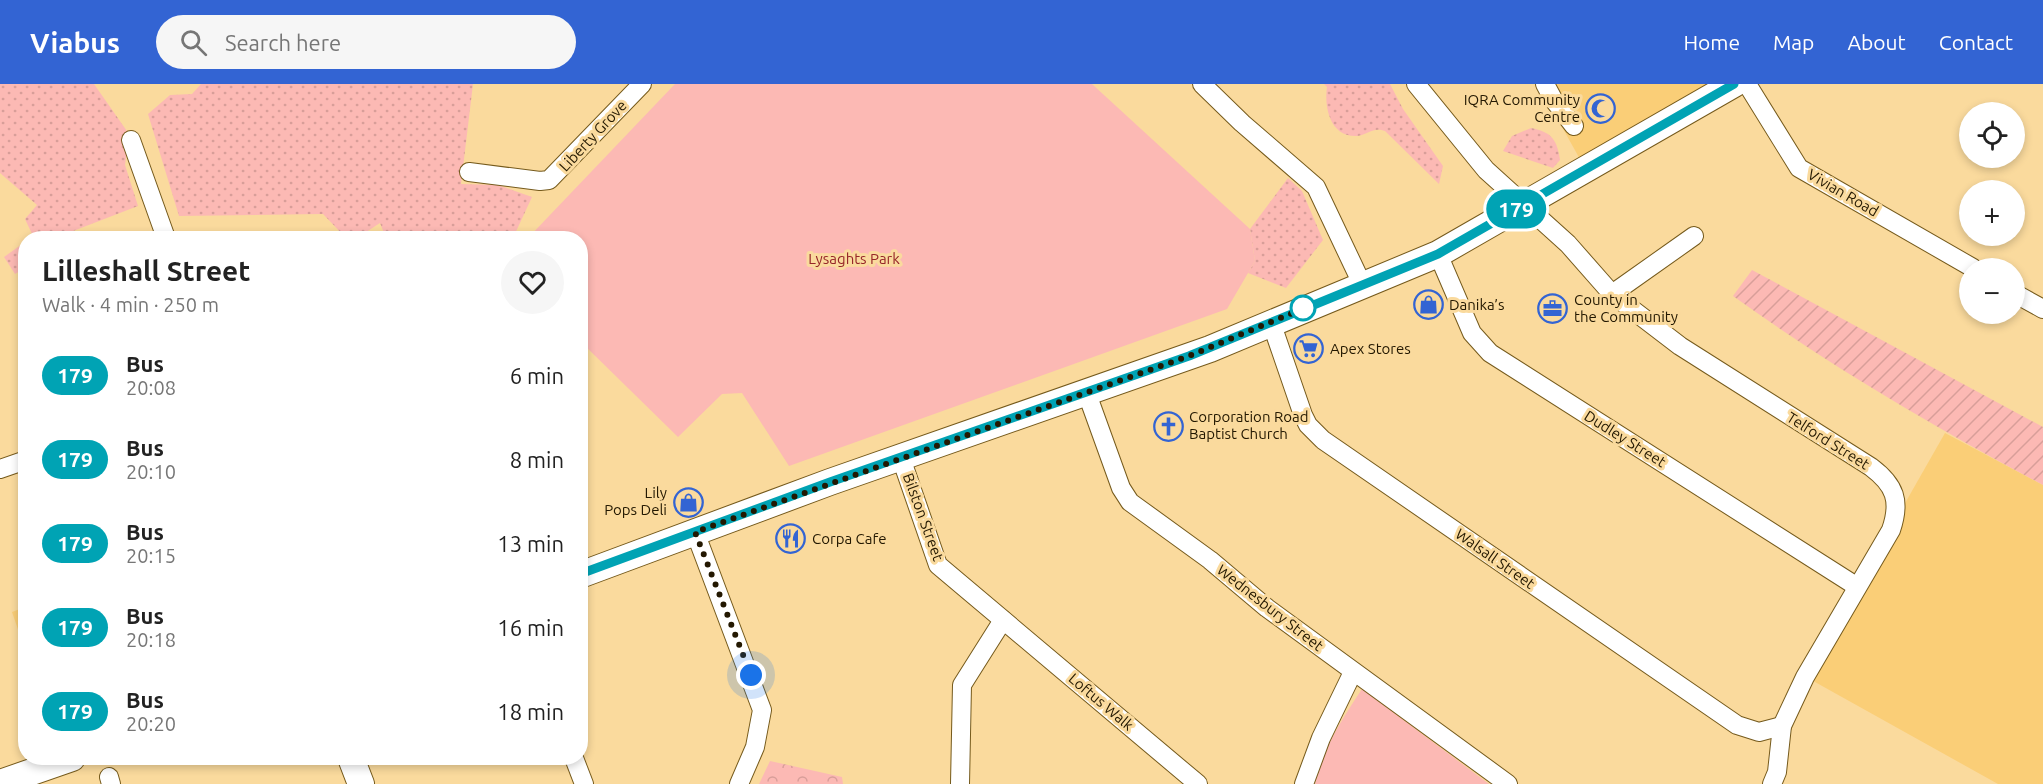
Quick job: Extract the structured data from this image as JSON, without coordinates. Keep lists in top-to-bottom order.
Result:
{
  "streets": {
    "street": [
      "Liberty Grove",
      "Vivian Road",
      "Dudley Street",
      "Telford Street",
      "Bilston Street",
      "Walsall Street",
      "Wednesbury Street",
      "Loftus Walk"
    ]
  },
  "crossings": [
    ["Dudley Street", "Telford Street"],
    ["Telford Street", "Walsall Street"],
    ["Bilston Street", "Loftus Walk"]
  ],
  "parks": ["Lysaghts Park"],
  "places": {
    "mosque": ["IQRA Community Centre"],
    "shop": ["Danika’s", "Lily Pops Deli"],
    "office": ["County in the Community"],
    "supermarket": ["Apex Stores"],
    "church": ["Corporation Road Baptist Church"],
    "restaurant": ["Corpa Cafe"]
  },
  "lines": ["bus line 179"],
  "page": {
    "header": "Viabus",
    "search": "Search here",
    "nav": [
      "Home",
      "Map",
      "About",
      "Contact"
    ],
    "on_map": "179",
    "map_buttons": ["+", "−"],
    "heading": ["Lilleshall Street", "Walk · 4 min · 250 m"],
    "list": [
      {
        "mark": "179",
        "name": "Bus",
        "note": "20:08",
        "value": "6 min"
      },
      {
        "mark": "179",
        "name": "Bus",
        "note": "20:10",
        "value": "8 min"
      },
      {
        "mark": "179",
        "name": "Bus",
        "note": "20:15",
        "value": "13 min"
      },
      {
        "mark": "179",
        "name": "Bus",
        "note": "20:18",
        "value": "16 min"
      },
      {
        "mark": "179",
        "name": "Bus",
        "note": "20:20",
        "value": "18 min"
      }
    ]
  }
}
